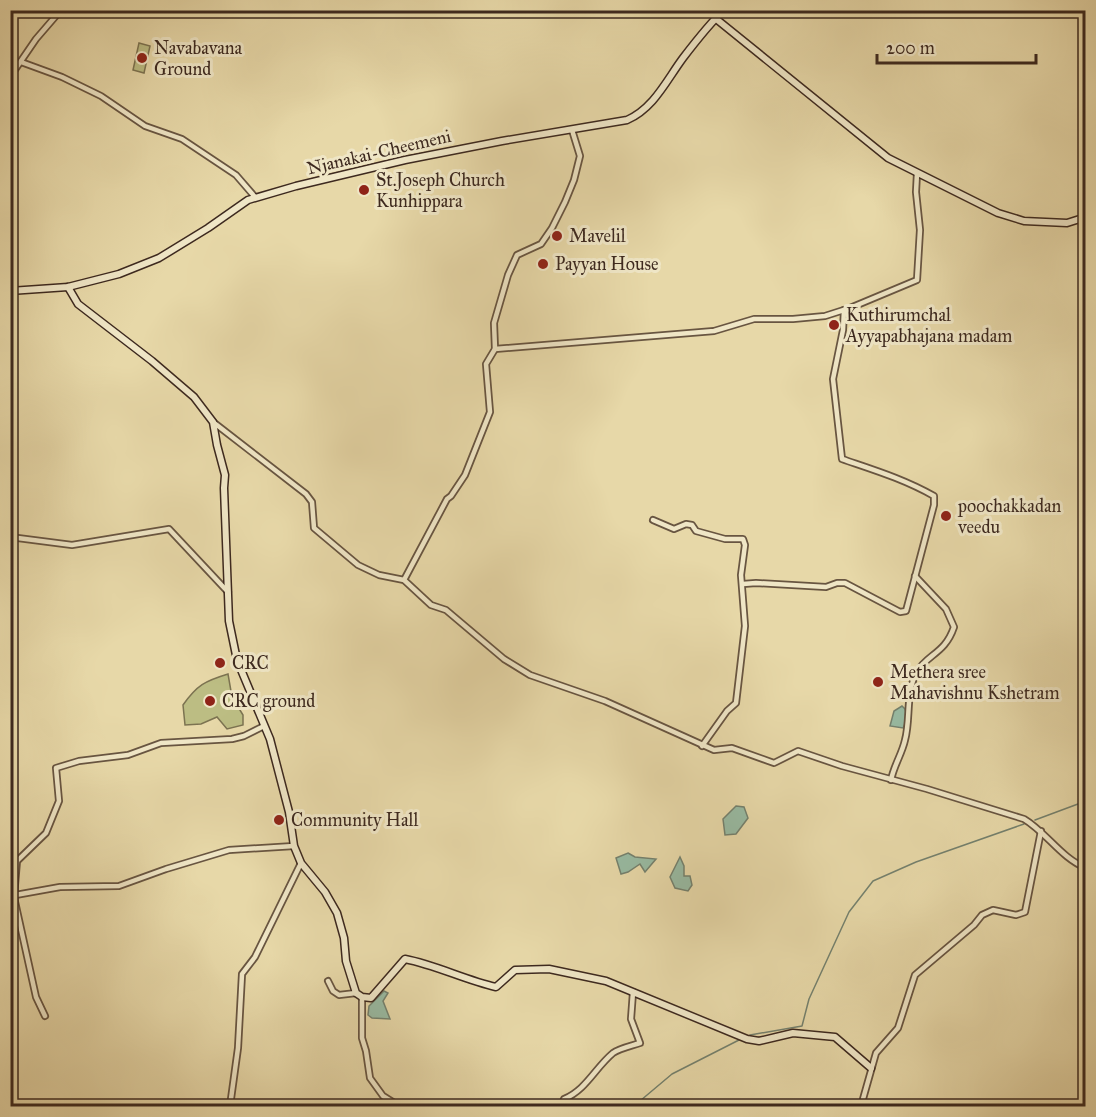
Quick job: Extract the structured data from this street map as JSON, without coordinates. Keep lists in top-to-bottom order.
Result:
{
  "streets": {
    "street": ["Njanakai-Cheemeni"]
  },
  "places": [
    "Navabavana Ground",
    "St.Joseph Church Kunhippara",
    "Mavelil",
    "Payyan House",
    "Kuthirumchal Ayyapabhajana madam",
    "poochakkadan veedu",
    "CRC",
    "Methera sree Mahavishnu Kshetram",
    "CRC ground",
    "Community Hall"
  ],
  "scale_bar": "200 m"
}
